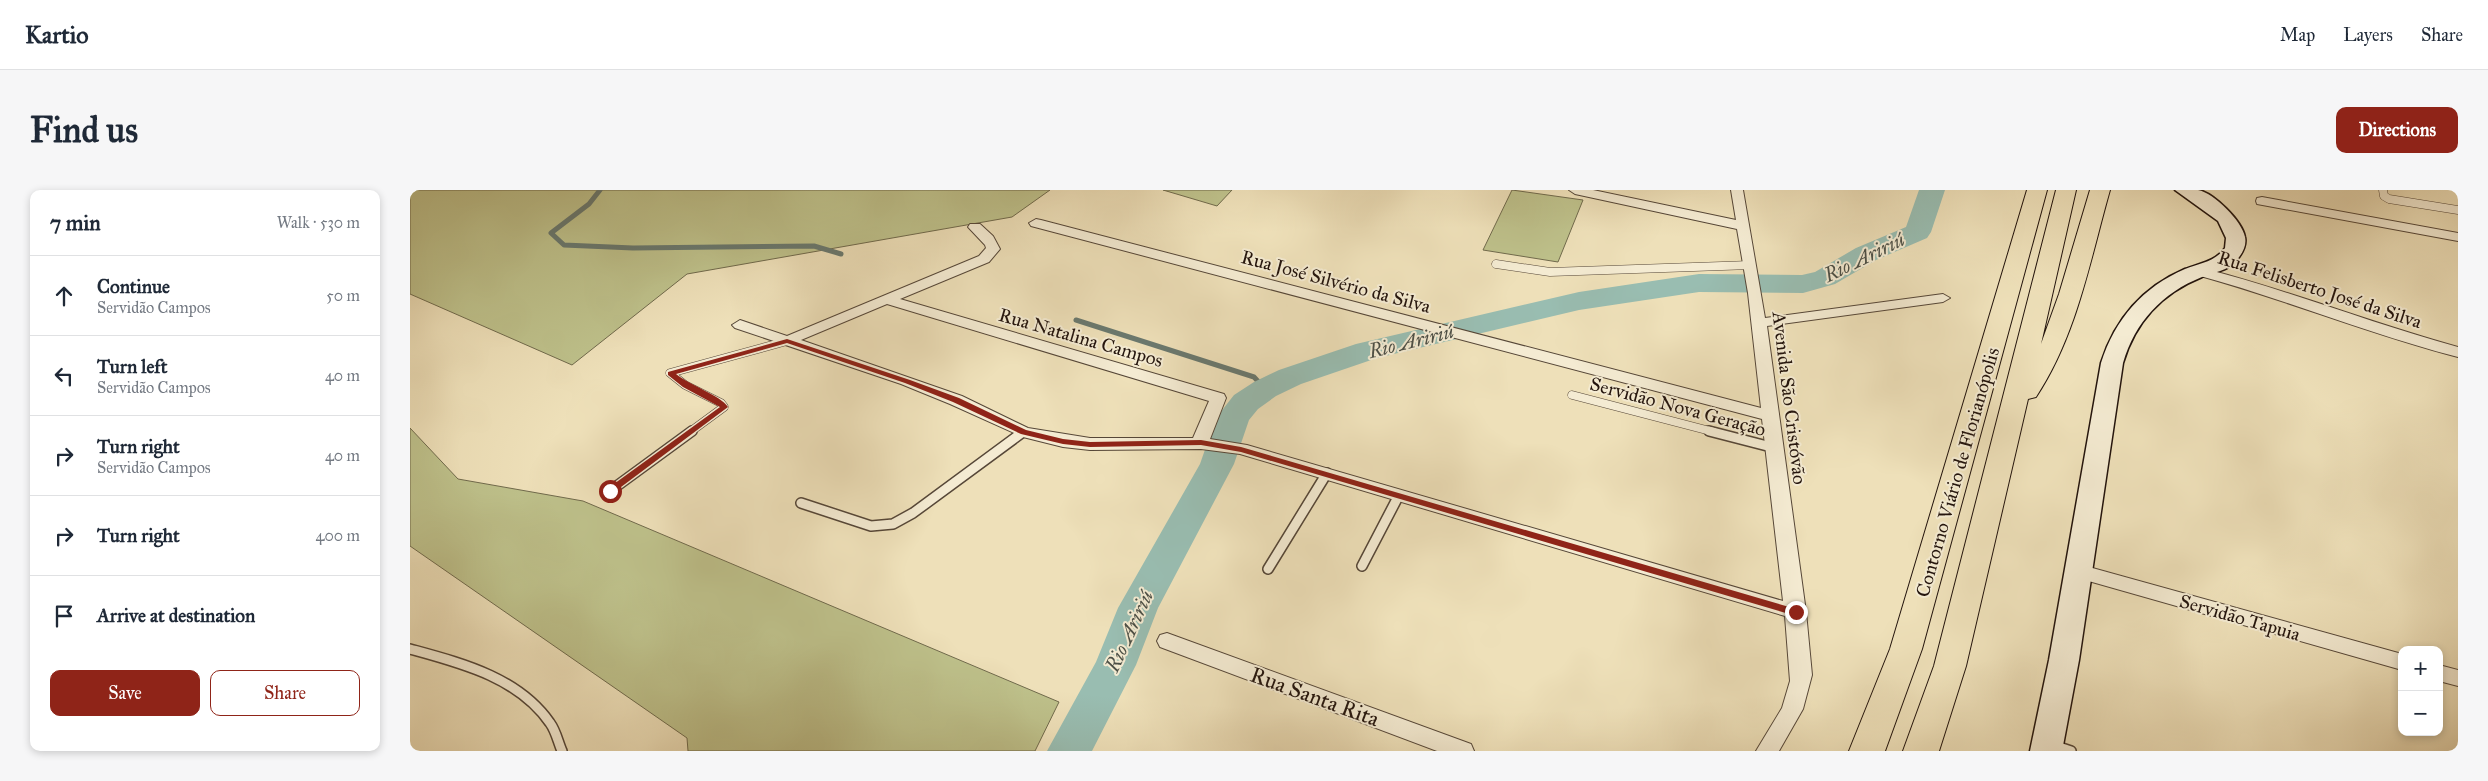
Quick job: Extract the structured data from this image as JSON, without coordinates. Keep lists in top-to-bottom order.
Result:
{
  "streets": {
    "highway": ["Contorno Viário de Florianópolis"],
    "street": [
      "Rua José Silvério da Silva",
      "Rua Felisberto José da Silva",
      "Rua Natalina Campos",
      "Avenida São Cristóvão",
      "Servidão Tapuia",
      "Rua Santa Rita"
    ],
    "lane": ["Servidão Nova Geração"]
  },
  "crossings": [
    ["Rua José Silvério da Silva", "Avenida São Cristóvão"],
    ["Avenida São Cristóvão", "Servidão Nova Geração"]
  ],
  "water": ["Rio Aririú"],
  "page": {
    "header": "Kartio",
    "nav": ["Map", "Layers", "Share"],
    "buttons": [
      "Directions",
      ["Save", "Share"]
    ],
    "title": "Find us",
    "heading": ["7 min", "Walk · 530 m"],
    "list": [
      ["Continue", "Servidão Campos", "50 m"],
      ["Turn left", "Servidão Campos", "40 m"],
      ["Turn right", "Servidão Campos", "40 m"],
      ["Turn right", "400 m"],
      "Arrive at destination"
    ],
    "map_buttons": ["+", "−"]
  }
}
